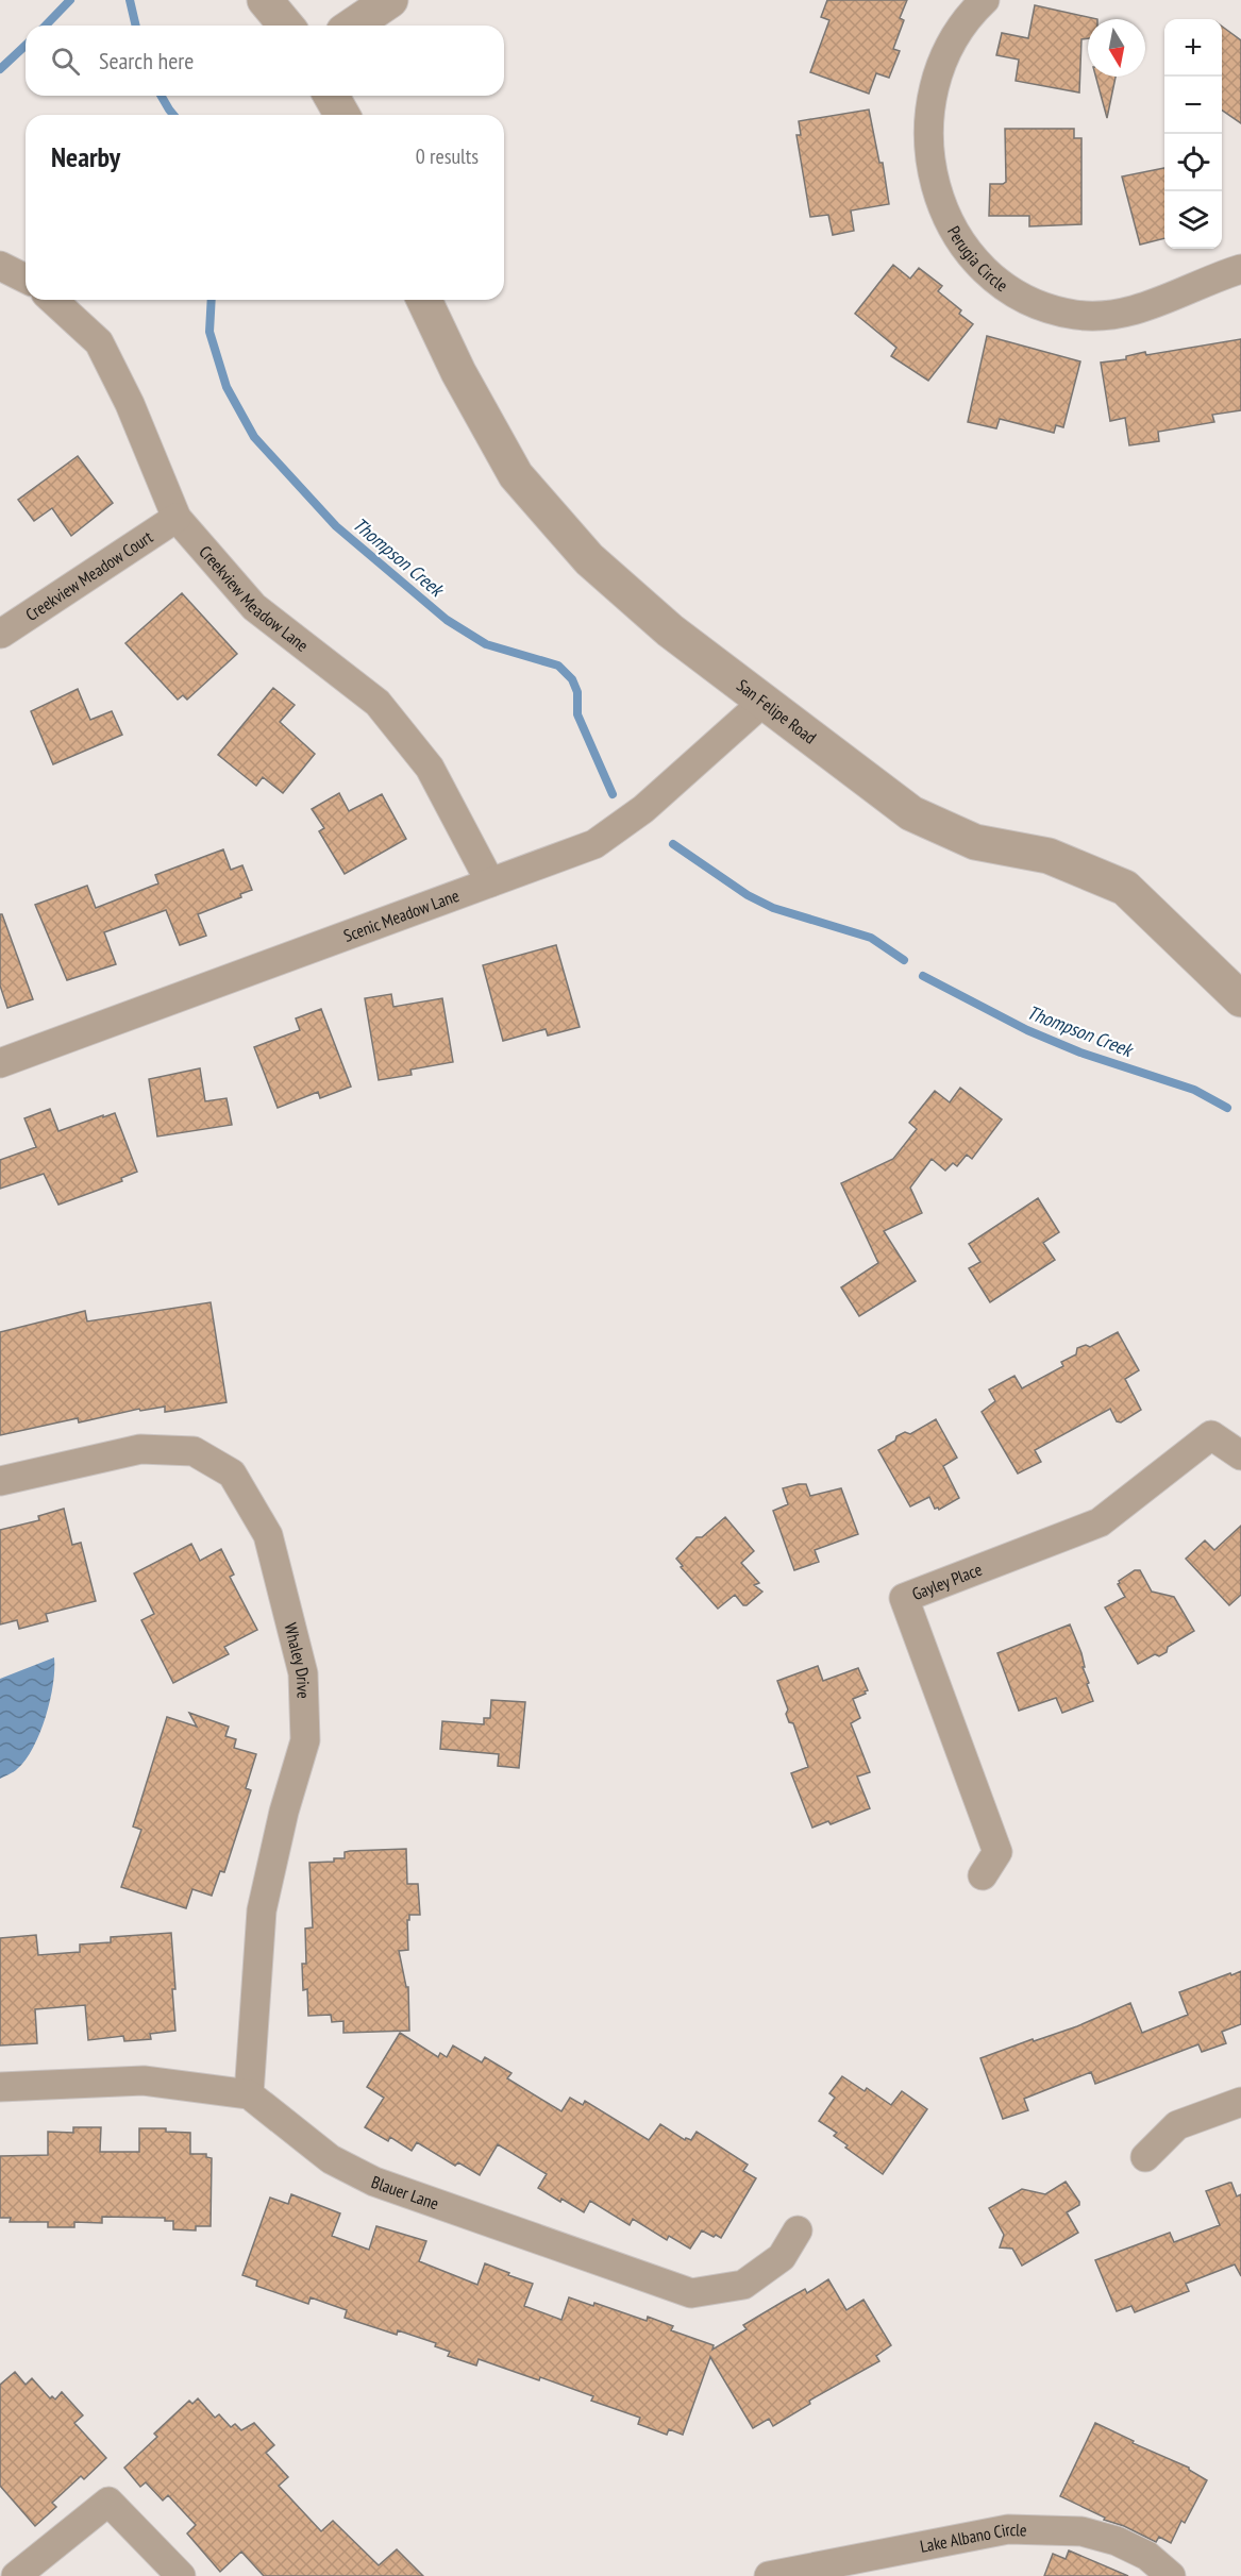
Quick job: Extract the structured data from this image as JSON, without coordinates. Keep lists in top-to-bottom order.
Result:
{
  "streets": {
    "street": [
      "Perugia Circle",
      "Creekview Meadow Court",
      "Creekview Meadow Lane",
      "San Felipe Road",
      "Scenic Meadow Lane",
      "Gayley Place",
      "Whaley Drive",
      "Blauer Lane",
      "Lake Albano Circle"
    ]
  },
  "crossings": [
    ["Creekview Meadow Court", "Creekview Meadow Lane"],
    ["Creekview Meadow Lane", "Scenic Meadow Lane"],
    ["San Felipe Road", "Scenic Meadow Lane"],
    ["Whaley Drive", "Blauer Lane"]
  ],
  "water": ["Thompson Creek"],
  "north": "bottom",
  "page": {
    "map_buttons": ["+", "−"],
    "search": "Search here",
    "heading": ["Nearby", "0 results"]
  }
}
